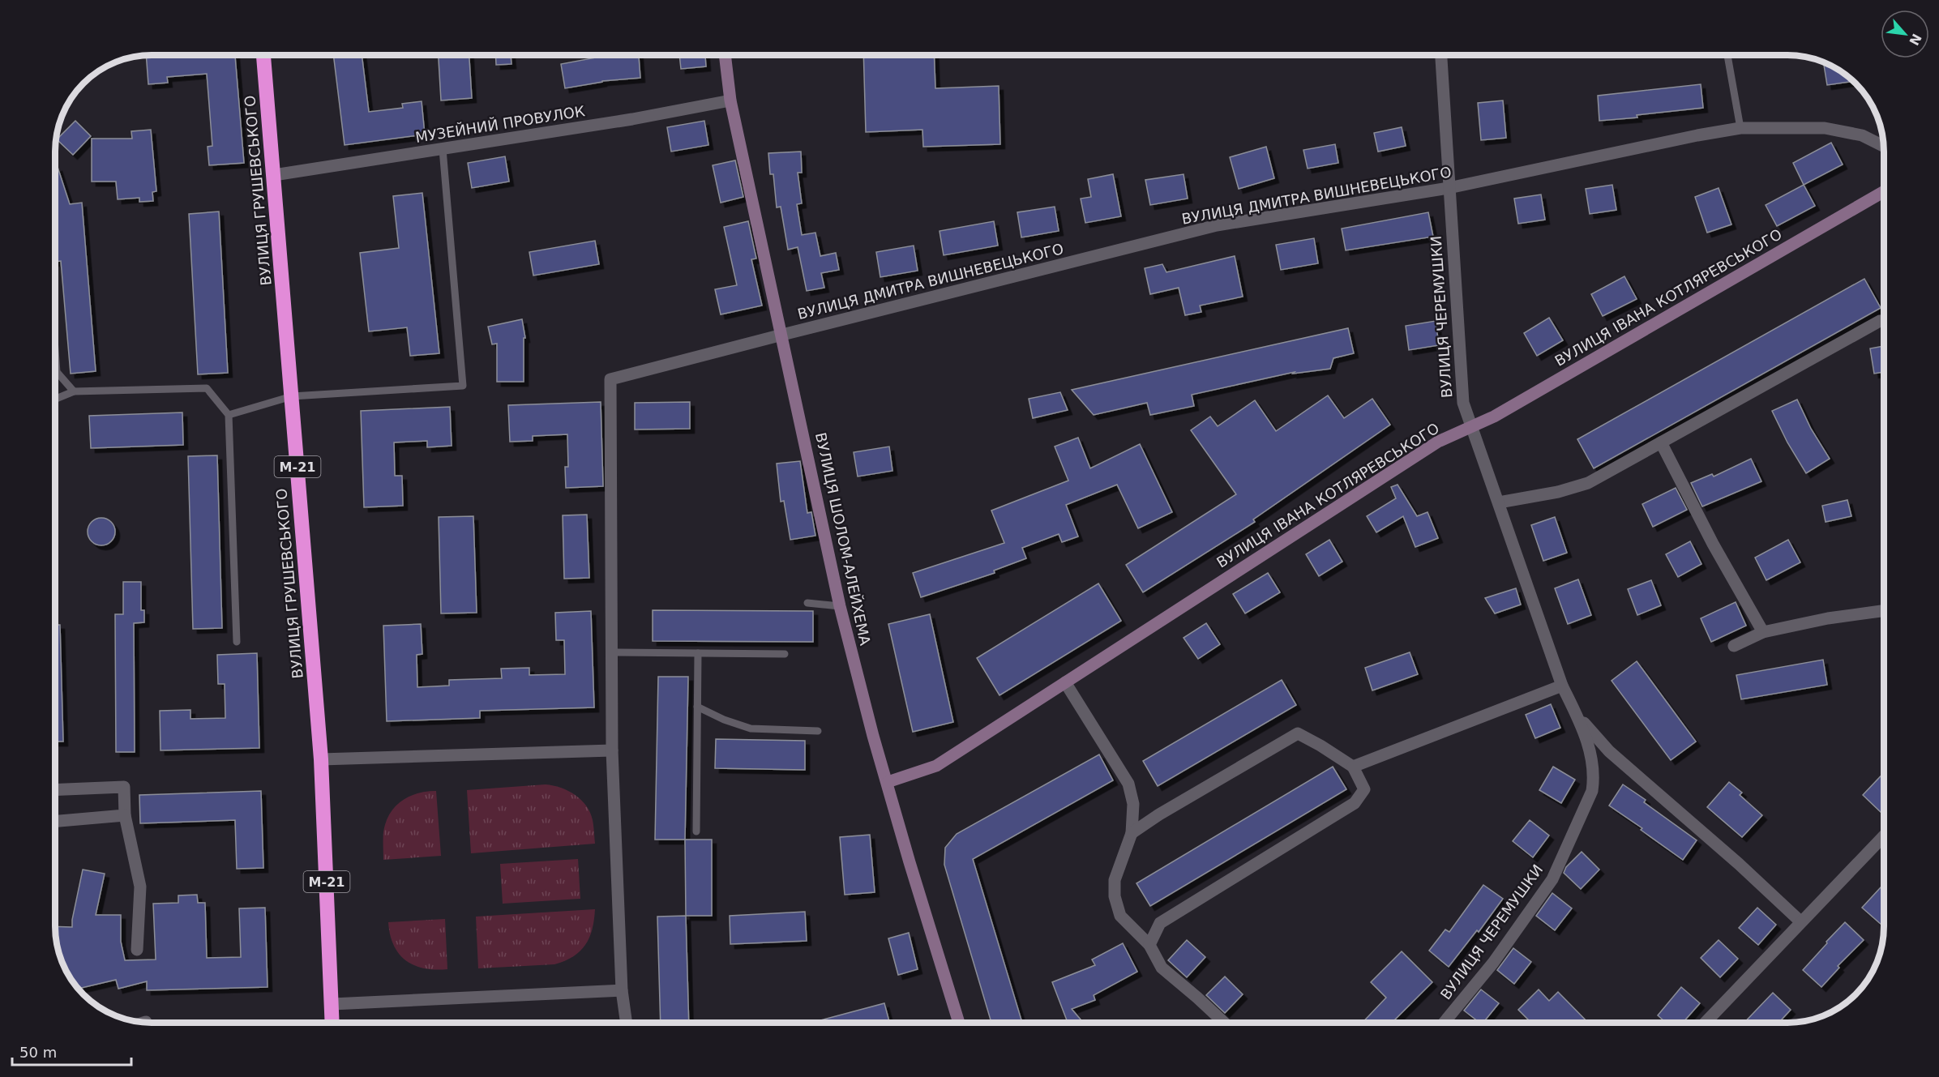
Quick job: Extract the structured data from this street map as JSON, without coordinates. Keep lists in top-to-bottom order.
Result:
{
  "streets": {
    "highway": ["ВУЛИЦЯ ГРУШЕВСЬКОГО", "М-21"],
    "street": [
      "МУЗЕЙНИЙ ПРОВУЛОК",
      "ВУЛИЦЯ ДМИТРА ВИШНЕВЕЦЬКОГО",
      "ВУЛИЦЯ ІВАНА КОТЛЯРЕВСЬКОГО",
      "ВУЛИЦЯ ЧЕРЕМУШКИ",
      "ВУЛИЦЯ ШОЛОМ-АЛЕЙХЕМА"
    ]
  },
  "crossings": [
    ["МУЗЕЙНИЙ ПРОВУЛОК", "ВУЛИЦЯ ГРУШЕВСЬКОГО"],
    ["МУЗЕЙНИЙ ПРОВУЛОК", "ВУЛИЦЯ ШОЛОМ-АЛЕЙХЕМА"],
    ["ВУЛИЦЯ ДМИТРА ВИШНЕВЕЦЬКОГО", "ВУЛИЦЯ ЧЕРЕМУШКИ"],
    ["ВУЛИЦЯ ДМИТРА ВИШНЕВЕЦЬКОГО", "ВУЛИЦЯ ШОЛОМ-АЛЕЙХЕМА"],
    ["ВУЛИЦЯ ІВАНА КОТЛЯРЕВСЬКОГО", "ВУЛИЦЯ ЧЕРЕМУШКИ"],
    ["ВУЛИЦЯ ІВАНА КОТЛЯРЕВСЬКОГО", "ВУЛИЦЯ ШОЛОМ-АЛЕЙХЕМА"]
  ],
  "scale_bar": "50 m",
  "north": "bottom right"
}
